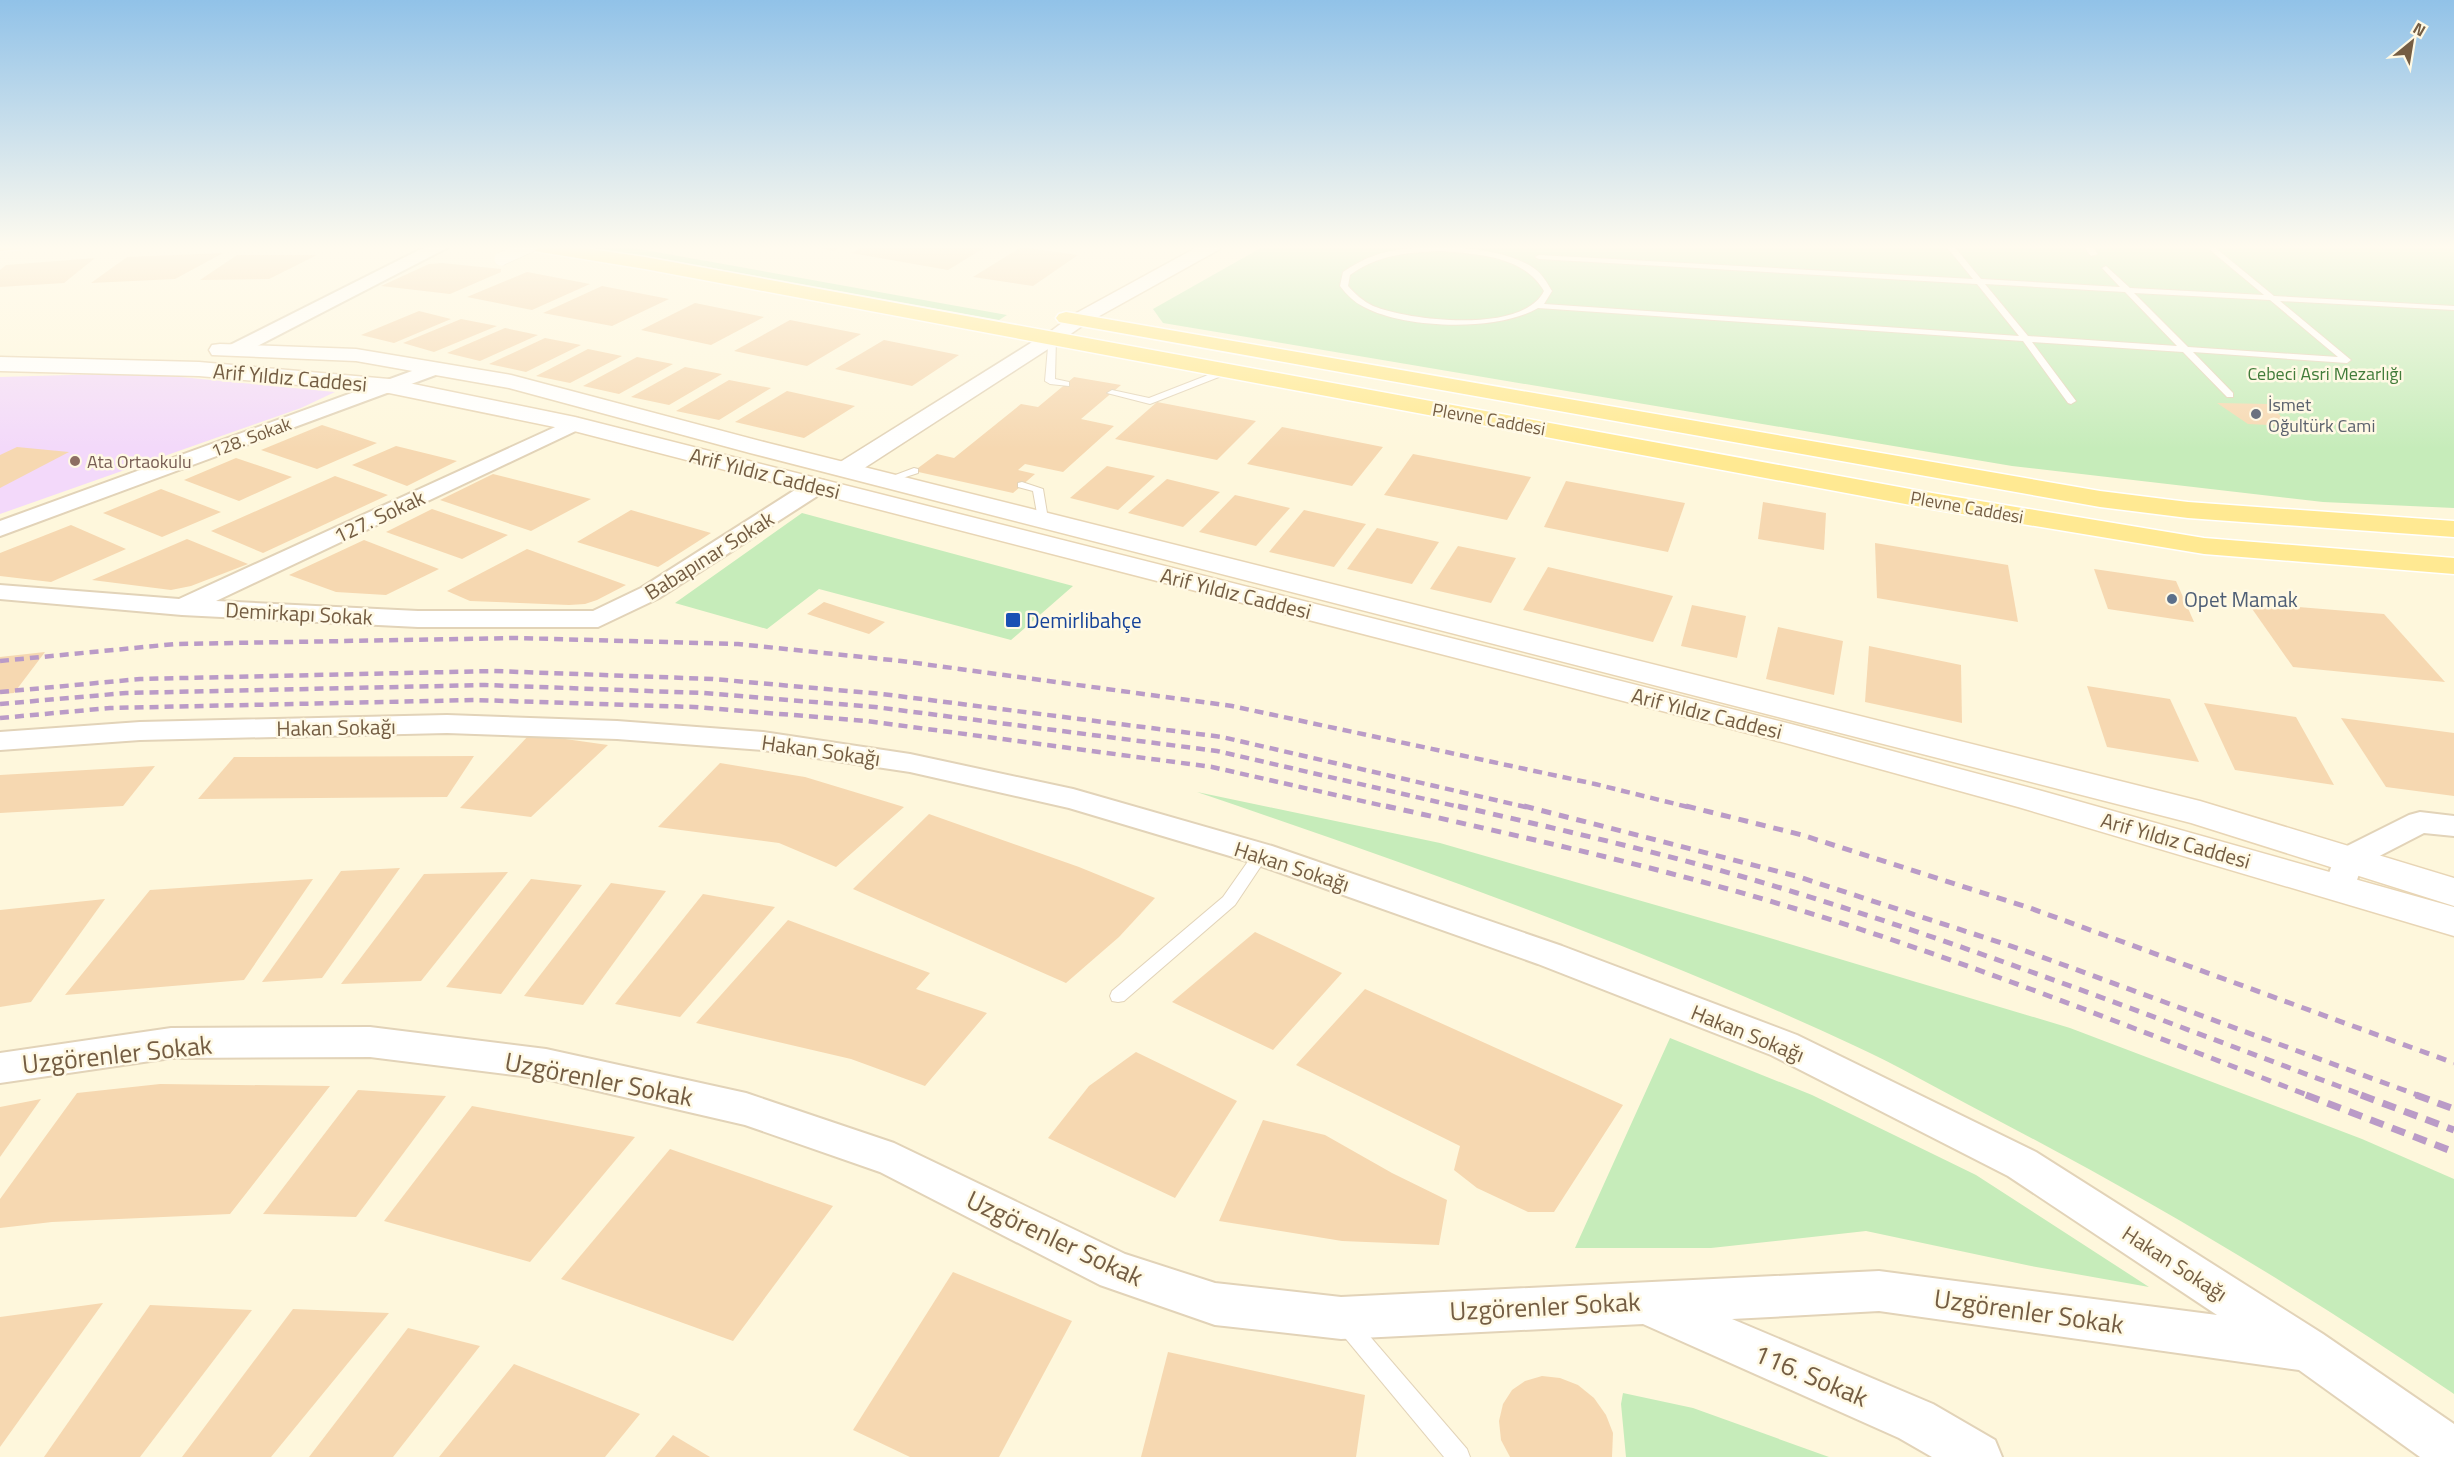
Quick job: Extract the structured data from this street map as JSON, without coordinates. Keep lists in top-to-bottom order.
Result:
{
  "streets": {
    "main road": ["Arif Yıldız Caddesi", "Plevne Caddesi"],
    "street": [
      "128. Sokak",
      "127. Sokak",
      "Babapınar Sokak",
      "Demirkapı Sokak",
      "Hakan Sokağı",
      "Uzgörenler Sokak",
      "116. Sokak"
    ]
  },
  "crossings": [
    ["Arif Yıldız Caddesi", "128. Sokak"],
    ["Arif Yıldız Caddesi", "127. Sokak"],
    ["Arif Yıldız Caddesi", "Babapınar Sokak"],
    ["127. Sokak", "Demirkapı Sokak"],
    ["Babapınar Sokak", "Demirkapı Sokak"],
    ["Hakan Sokağı", "Uzgörenler Sokak"],
    ["Uzgörenler Sokak", "116. Sokak"]
  ],
  "parks": ["Cebeci Asri Mezarlığı"],
  "places": {
    "other": ["İsmet Oğultürk Cami", "Ata Ortaokulu", "Opet Mamak"],
    "transit": ["Demirlibahçe"]
  },
  "north": "top right"
}
